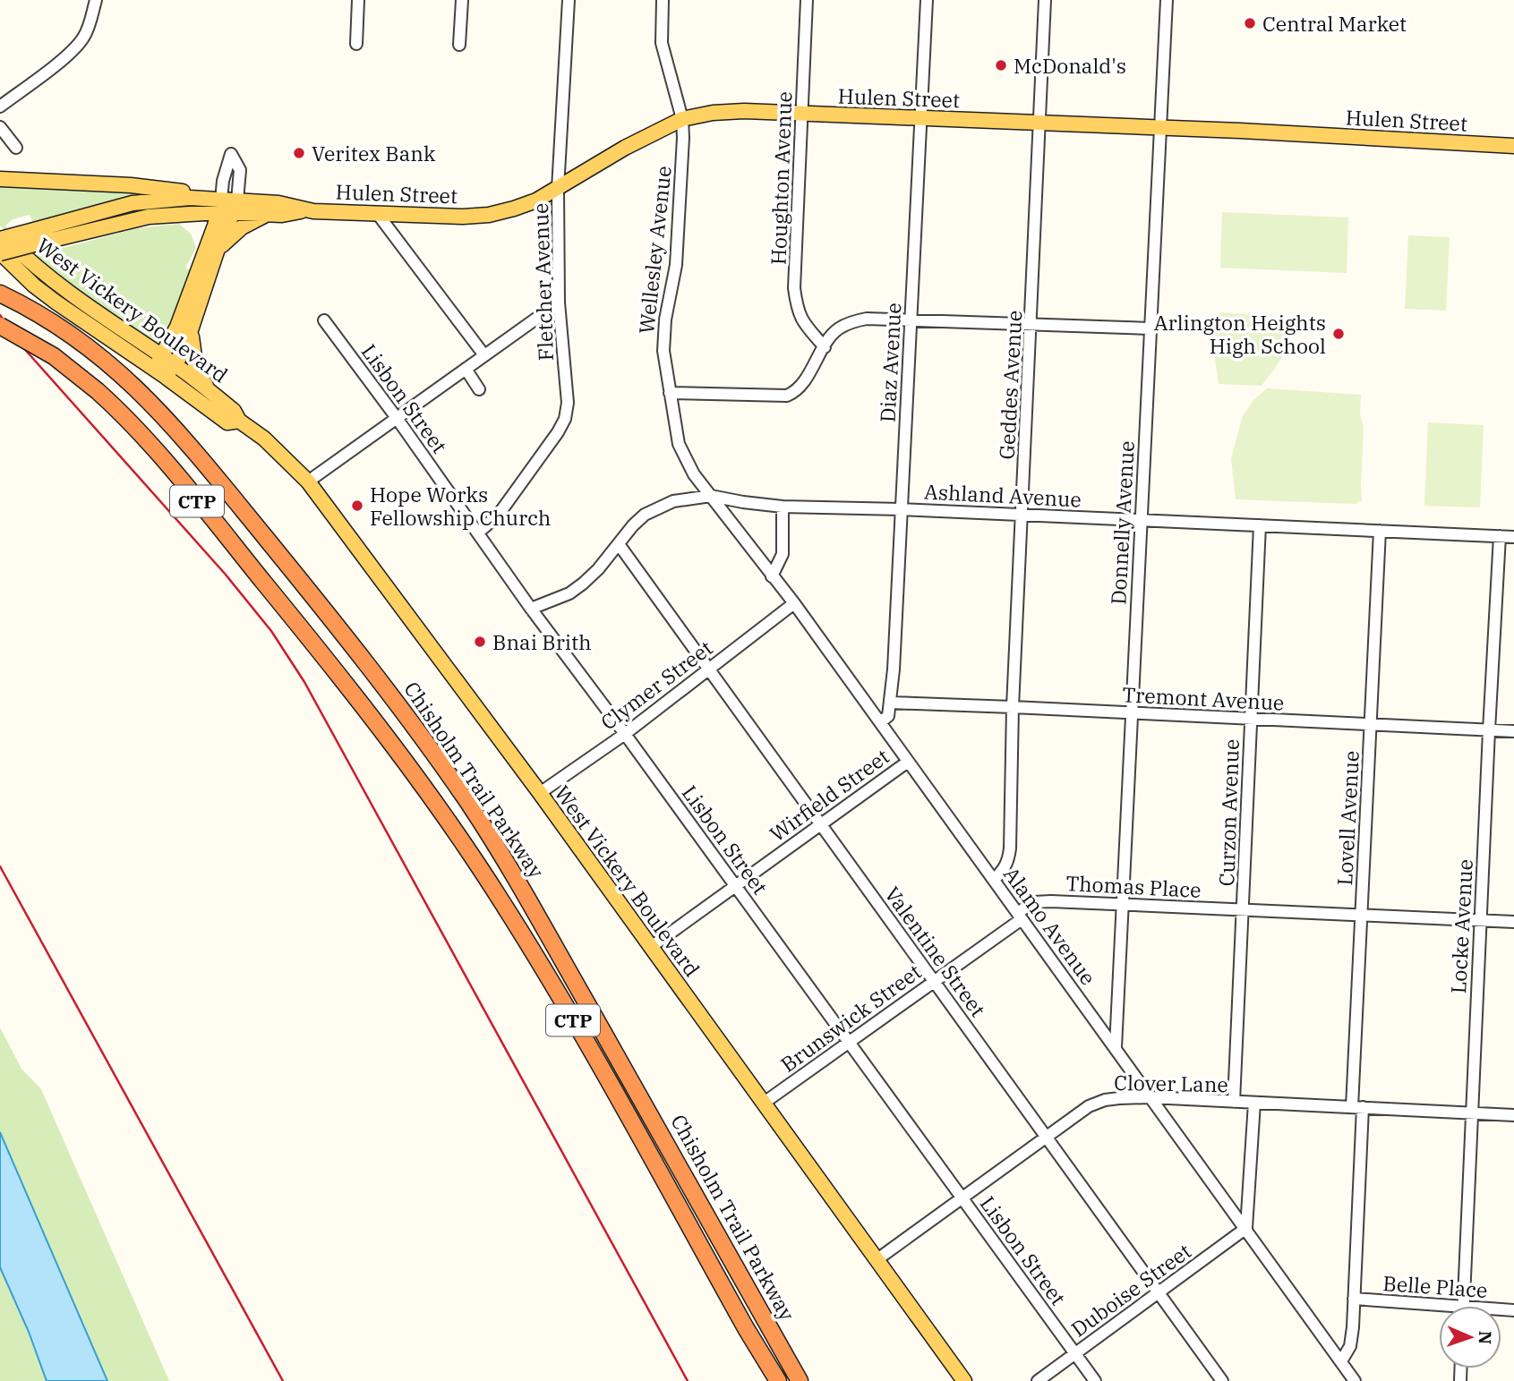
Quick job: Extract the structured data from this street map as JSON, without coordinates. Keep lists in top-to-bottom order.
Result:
{
  "streets": {
    "highway": ["CTP", "Chisholm Trail Parkway"],
    "main road": ["Hulen Street", "West Vickery Boulevard"],
    "street": [
      "Houghton Avenue",
      "Wellesley Avenue",
      "Fletcher Avenue",
      "Diaz Avenue",
      "Geddes Avenue",
      "Lisbon Street",
      "Ashland Avenue",
      "Donnelly Avenue",
      "Clymer Street",
      "Tremont Avenue",
      "Wirfield Street",
      "Curzon Avenue",
      "Lovell Avenue",
      "Thomas Place",
      "Alamo Avenue",
      "Locke Avenue",
      "Valentine Street",
      "Brunswick Street",
      "Clover Lane",
      "Belle Place",
      "Duboise Street"
    ]
  },
  "crossings": [
    ["Hulen Street", "Houghton Avenue"],
    ["Hulen Street", "Wellesley Avenue"],
    ["Hulen Street", "Fletcher Avenue"],
    ["Hulen Street", "Diaz Avenue"],
    ["Hulen Street", "Geddes Avenue"],
    ["Hulen Street", "Donnelly Avenue"],
    ["Wellesley Avenue", "Ashland Avenue"],
    ["Wellesley Avenue", "Alamo Avenue"],
    ["Fletcher Avenue", "Lisbon Street"],
    ["West Vickery Boulevard", "Clymer Street"],
    ["West Vickery Boulevard", "Wirfield Street"],
    ["West Vickery Boulevard", "Brunswick Street"],
    ["West Vickery Boulevard", "Clover Lane"],
    ["Diaz Avenue", "Ashland Avenue"],
    ["Diaz Avenue", "Tremont Avenue"],
    ["Diaz Avenue", "Alamo Avenue"],
    ["Geddes Avenue", "Ashland Avenue"],
    ["Geddes Avenue", "Tremont Avenue"],
    ["Geddes Avenue", "Alamo Avenue"],
    ["Lisbon Street", "Ashland Avenue"],
    ["Lisbon Street", "Clymer Street"],
    ["Lisbon Street", "Wirfield Street"],
    ["Lisbon Street", "Brunswick Street"],
    ["Lisbon Street", "Clover Lane"],
    ["Lisbon Street", "Duboise Street"],
    ["Ashland Avenue", "Donnelly Avenue"],
    ["Ashland Avenue", "Curzon Avenue"],
    ["Ashland Avenue", "Lovell Avenue"],
    ["Ashland Avenue", "Alamo Avenue"],
    ["Ashland Avenue", "Locke Avenue"],
    ["Ashland Avenue", "Valentine Street"],
    ["Donnelly Avenue", "Tremont Avenue"],
    ["Donnelly Avenue", "Thomas Place"],
    ["Donnelly Avenue", "Alamo Avenue"],
    ["Clymer Street", "Alamo Avenue"],
    ["Clymer Street", "Valentine Street"],
    ["Tremont Avenue", "Curzon Avenue"],
    ["Tremont Avenue", "Lovell Avenue"],
    ["Tremont Avenue", "Locke Avenue"],
    ["Wirfield Street", "Alamo Avenue"],
    ["Wirfield Street", "Valentine Street"],
    ["Curzon Avenue", "Thomas Place"],
    ["Curzon Avenue", "Clover Lane"],
    ["Lovell Avenue", "Thomas Place"],
    ["Lovell Avenue", "Alamo Avenue"],
    ["Lovell Avenue", "Clover Lane"],
    ["Lovell Avenue", "Belle Place"],
    ["Thomas Place", "Alamo Avenue"],
    ["Thomas Place", "Locke Avenue"],
    ["Thomas Place", "Brunswick Street"],
    ["Alamo Avenue", "Brunswick Street"],
    ["Alamo Avenue", "Clover Lane"],
    ["Alamo Avenue", "Duboise Street"],
    ["Locke Avenue", "Clover Lane"],
    ["Valentine Street", "Brunswick Street"],
    ["Valentine Street", "Clover Lane"],
    ["Valentine Street", "Duboise Street"]
  ],
  "places": [
    "Central Market",
    "McDonald's",
    "Veritex Bank",
    "Arlington Heights High School",
    "Hope Works Fellowship Church",
    "Bnai Brith"
  ],
  "north": "right"
}
